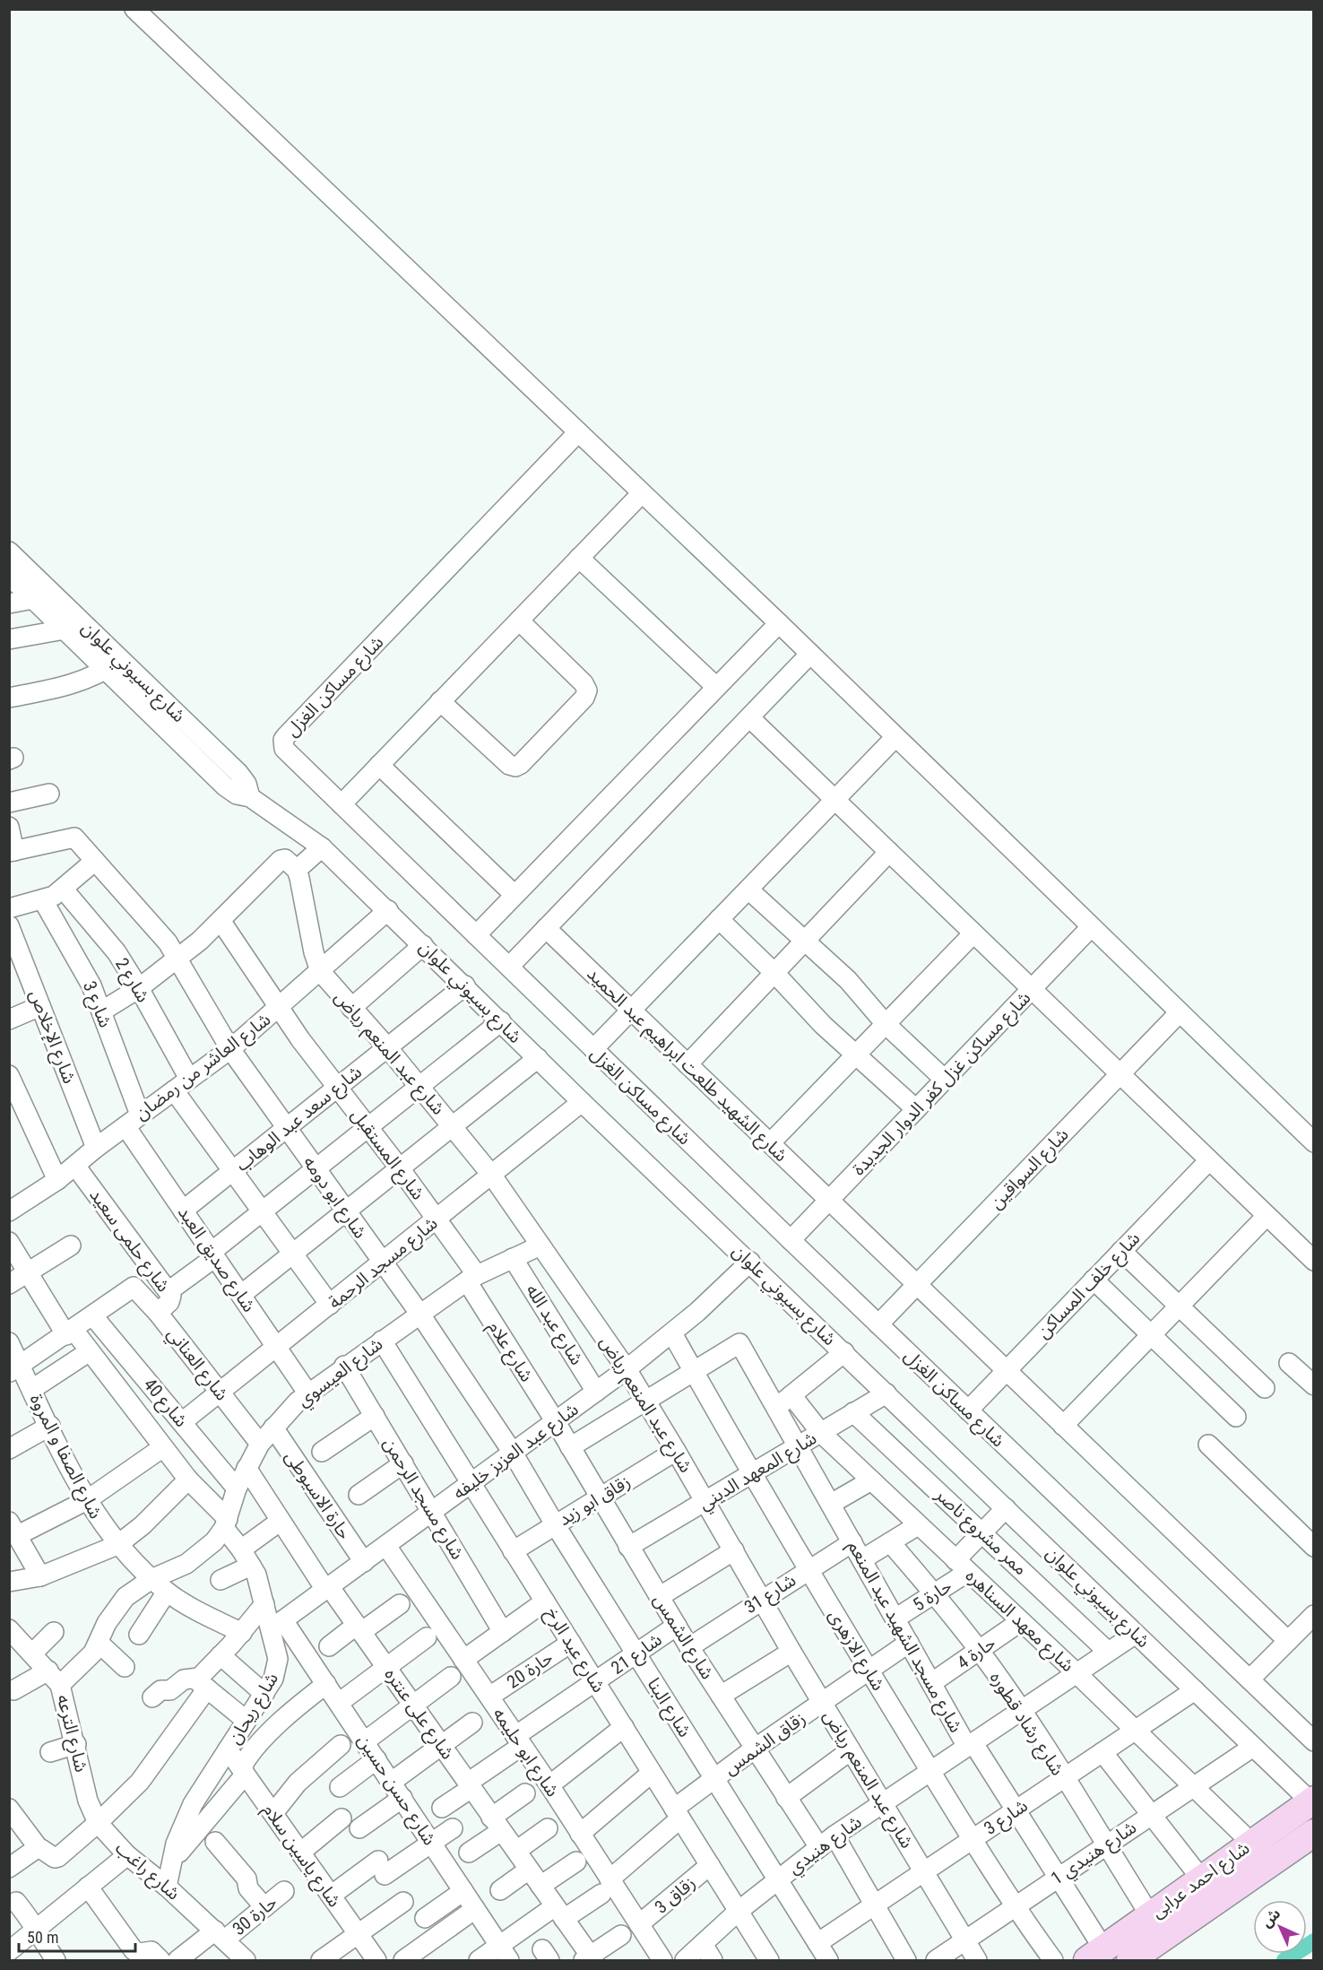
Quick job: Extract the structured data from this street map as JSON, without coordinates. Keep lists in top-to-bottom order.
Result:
{
  "streets": {
    "main road": ["شارع احمد عرابى"],
    "street": [
      "شارع بسيوني علوان",
      "شارع مساكن الغزل",
      "شارع 2",
      "شارع 3",
      "شارع الإخلاص",
      "شارع عبد المنعم رياض",
      "شارع الشهيد طلعت ابراهيم عبد الحميد",
      "شارع العاشر من رمضان",
      "شارع مساكن غزل كفر الدوار الجديدة",
      "شارع سعد عبد الوهاب",
      "شارع المستقبل",
      "شارع السواقين",
      "شارع ابو دومه",
      "شارع حلمى سعيد",
      "شارع صديق العبد",
      "شارع مسجد الرحمة",
      "شارع خلف المساكن",
      "شارع عبد الله",
      "شارع علام",
      "شارع العناني",
      "شارع العيسوي",
      "شارع 40",
      "شارع عبد العزيز خليفه",
      "شارع الصفا و المروة",
      "شارع المعهد الديني",
      "حارة الاسيوطى",
      "شارع مسجد الرحمن",
      "زقاق ابو زيد",
      "ممر مشروع ناصر",
      "شارع 31",
      "حارة 5",
      "شارع معهد السناهره",
      "شارع الشمس",
      "شارع مسجد الشهيد عبد المنعم",
      "شارع عيد الرخ",
      "شارع الازهرى",
      "حارة 4",
      "شارع 21",
      "حارة 20",
      "شارع البنا",
      "شارع ريحان",
      "شارع على عنتره",
      "شارع رشاد قطوره",
      "شارع الترعه",
      "زقاق الشمس",
      "شارع ابو حليمه",
      "شارع حسن حسين",
      "شارع هنيدي",
      "شارع هنيدي 1",
      "شارع ياسين سلام",
      "شارع راغب",
      "زقاق 3",
      "حارة 30"
    ]
  },
  "crossings": [
    ["شارع بسيوني علوان", "شارع 3"],
    ["شارع بسيوني علوان", "شارع العاشر من رمضان"],
    ["شارع بسيوني علوان", "شارع سعد عبد الوهاب"],
    ["شارع بسيوني علوان", "شارع مسجد الرحمة"],
    ["شارع بسيوني علوان", "شارع عبد العزيز خليفه"],
    ["شارع بسيوني علوان", "شارع المعهد الديني"],
    ["شارع بسيوني علوان", "حارة 5"],
    ["شارع بسيوني علوان", "شارع هنيدي"],
    ["شارع بسيوني علوان", "شارع هنيدي 1"],
    ["شارع بسيوني علوان", "شارع احمد عرابى"],
    ["شارع مساكن الغزل", "شارع مساكن غزل كفر الدوار الجديدة"],
    ["شارع مساكن الغزل", "شارع السواقين"],
    ["شارع مساكن الغزل", "شارع خلف المساكن"],
    ["شارع 2", "شارع العاشر من رمضان"],
    ["شارع 3", "شارع عبد المنعم رياض"],
    ["شارع 3", "شارع العاشر من رمضان"],
    ["شارع 3", "شارع صديق العبد"],
    ["شارع 3", "شارع معهد السناهره"],
    ["شارع 3", "شارع مسجد الشهيد عبد المنعم"],
    ["شارع 3", "شارع الازهرى"],
    ["شارع 3", "شارع البنا"],
    ["شارع 3", "شارع رشاد قطوره"],
    ["شارع الإخلاص", "شارع العاشر من رمضان"],
    ["شارع عبد المنعم رياض", "شارع العاشر من رمضان"],
    ["شارع عبد المنعم رياض", "شارع سعد عبد الوهاب"],
    ["شارع عبد المنعم رياض", "شارع مسجد الرحمة"],
    ["شارع عبد المنعم رياض", "شارع العيسوي"],
    ["شارع عبد المنعم رياض", "شارع عبد العزيز خليفه"],
    ["شارع عبد المنعم رياض", "شارع المعهد الديني"],
    ["شارع عبد المنعم رياض", "زقاق ابو زيد"],
    ["شارع عبد المنعم رياض", "شارع 31"],
    ["شارع عبد المنعم رياض", "زقاق الشمس"],
    ["شارع عبد المنعم رياض", "شارع هنيدي"],
    ["شارع عبد المنعم رياض", "شارع هنيدي 1"],
    ["شارع الشهيد طلعت ابراهيم عبد الحميد", "شارع مساكن غزل كفر الدوار الجديدة"],
    ["شارع الشهيد طلعت ابراهيم عبد الحميد", "شارع السواقين"],
    ["شارع الشهيد طلعت ابراهيم عبد الحميد", "شارع خلف المساكن"],
    ["شارع العاشر من رمضان", "شارع المستقبل"],
    ["شارع العاشر من رمضان", "شارع ابو دومه"],
    ["شارع العاشر من رمضان", "شارع حلمى سعيد"],
    ["شارع العاشر من رمضان", "شارع صديق العبد"],
    ["شارع سعد عبد الوهاب", "شارع المستقبل"],
    ["شارع سعد عبد الوهاب", "شارع ابو دومه"],
    ["شارع سعد عبد الوهاب", "شارع صديق العبد"],
    ["شارع المستقبل", "شارع مسجد الرحمة"],
    ["شارع المستقبل", "شارع علام"],
    ["شارع المستقبل", "شارع العيسوي"],
    ["شارع ابو دومه", "شارع مسجد الرحمة"],
    ["شارع ابو دومه", "شارع العيسوي"],
    ["شارع ابو دومه", "شارع عبد العزيز خليفه"],
    ["شارع ابو دومه", "شارع البنا"],
    ["شارع حلمى سعيد", "شارع العناني"],
    ["شارع صديق العبد", "شارع مسجد الرحمة"],
    ["شارع صديق العبد", "شارع العيسوي"],
    ["شارع مسجد الرحمة", "شارع العناني"],
    ["شارع مسجد الرحمة", "شارع 40"],
    ["شارع عبد الله", "شارع العيسوي"],
    ["شارع عبد الله", "شارع عبد العزيز خليفه"],
    ["شارع علام", "شارع العيسوي"],
    ["شارع علام", "شارع عبد العزيز خليفه"],
    ["شارع علام", "شارع الشمس"],
    ["شارع العناني", "شارع العيسوي"],
    ["شارع العناني", "شارع 40"],
    ["شارع العيسوي", "شارع 40"],
    ["شارع العيسوي", "شارع الصفا و المروة"],
    ["شارع العيسوي", "حارة الاسيوطى"],
    ["شارع العيسوي", "شارع مسجد الرحمن"],
    ["شارع العيسوي", "شارع عيد الرخ"],
    ["شارع العيسوي", "شارع ريحان"],
    ["شارع العيسوي", "شارع على عنتره"],
    ["شارع العيسوي", "شارع الترعه"],
    ["شارع عبد العزيز خليفه", "حارة الاسيوطى"],
    ["شارع عبد العزيز خليفه", "شارع مسجد الرحمن"],
    ["شارع عبد العزيز خليفه", "شارع الشمس"],
    ["شارع عبد العزيز خليفه", "شارع عيد الرخ"],
    ["شارع عبد العزيز خليفه", "شارع الازهرى"],
    ["شارع عبد العزيز خليفه", "شارع البنا"],
    ["شارع عبد العزيز خليفه", "شارع ريحان"],
    ["شارع عبد العزيز خليفه", "شارع على عنتره"],
    ["شارع عبد العزيز خليفه", "شارع ابو حليمه"],
    ["شارع عبد العزيز خليفه", "شارع حسن حسين"],
    ["شارع المعهد الديني", "ممر مشروع ناصر"],
    ["شارع المعهد الديني", "شارع معهد السناهره"],
    ["شارع المعهد الديني", "شارع الشمس"],
    ["شارع المعهد الديني", "شارع مسجد الشهيد عبد المنعم"],
    ["شارع المعهد الديني", "شارع الازهرى"],
    ["زقاق ابو زيد", "شارع الشمس"],
    ["زقاق ابو زيد", "شارع عيد الرخ"],
    ["زقاق ابو زيد", "شارع البنا"],
    ["ممر مشروع ناصر", "حارة 5"],
    ["ممر مشروع ناصر", "شارع هنيدي"],
    ["شارع 31", "شارع الشمس"],
    ["شارع 31", "شارع مسجد الشهيد عبد المنعم"],
    ["شارع 31", "شارع الازهرى"],
    ["حارة 5", "شارع معهد السناهره"],
    ["حارة 5", "شارع مسجد الشهيد عبد المنعم"],
    ["حارة 5", "شارع رشاد قطوره"],
    ["شارع معهد السناهره", "حارة 4"],
    ["شارع معهد السناهره", "شارع هنيدي"],
    ["شارع معهد السناهره", "شارع هنيدي 1"],
    ["شارع معهد السناهره", "شارع احمد عرابى"],
    ["شارع الشمس", "شارع 21"],
    ["شارع الشمس", "زقاق الشمس"],
    ["شارع الشمس", "شارع هنيدي"],
    ["شارع مسجد الشهيد عبد المنعم", "شارع الازهرى"],
    ["شارع مسجد الشهيد عبد المنعم", "حارة 4"],
    ["شارع مسجد الشهيد عبد المنعم", "زقاق الشمس"],
    ["شارع مسجد الشهيد عبد المنعم", "شارع هنيدي"],
    ["شارع مسجد الشهيد عبد المنعم", "شارع هنيدي 1"],
    ["شارع مسجد الشهيد عبد المنعم", "شارع احمد عرابى"],
    ["شارع عيد الرخ", "شارع 21"],
    ["شارع عيد الرخ", "حارة 20"],
    ["شارع عيد الرخ", "زقاق الشمس"],
    ["شارع عيد الرخ", "شارع هنيدي"],
    ["شارع عيد الرخ", "زقاق 3"],
    ["شارع الازهرى", "زقاق الشمس"],
    ["شارع الازهرى", "شارع هنيدي"],
    ["شارع الازهرى", "شارع هنيدي 1"],
    ["حارة 4", "شارع رشاد قطوره"],
    ["شارع 21", "شارع البنا"],
    ["شارع 21", "شارع على عنتره"],
    ["شارع 21", "شارع ابو حليمه"],
    ["حارة 20", "شارع ابو حليمه"],
    ["شارع البنا", "زقاق الشمس"],
    ["شارع البنا", "شارع هنيدي"],
    ["شارع ريحان", "شارع حسن حسين"],
    ["شارع ريحان", "شارع ياسين سلام"],
    ["شارع ريحان", "شارع راغب"],
    ["شارع على عنتره", "زقاق الشمس"],
    ["شارع رشاد قطوره", "شارع هنيدي"],
    ["شارع رشاد قطوره", "شارع هنيدي 1"],
    ["شارع رشاد قطوره", "شارع احمد عرابى"],
    ["شارع الترعه", "شارع راغب"],
    ["زقاق الشمس", "شارع ابو حليمه"],
    ["زقاق الشمس", "شارع حسن حسين"],
    ["شارع ابو حليمه", "زقاق 3"],
    ["شارع راغب", "حارة 30"]
  ],
  "scale_bar": "50 m",
  "north": "top left"
}
